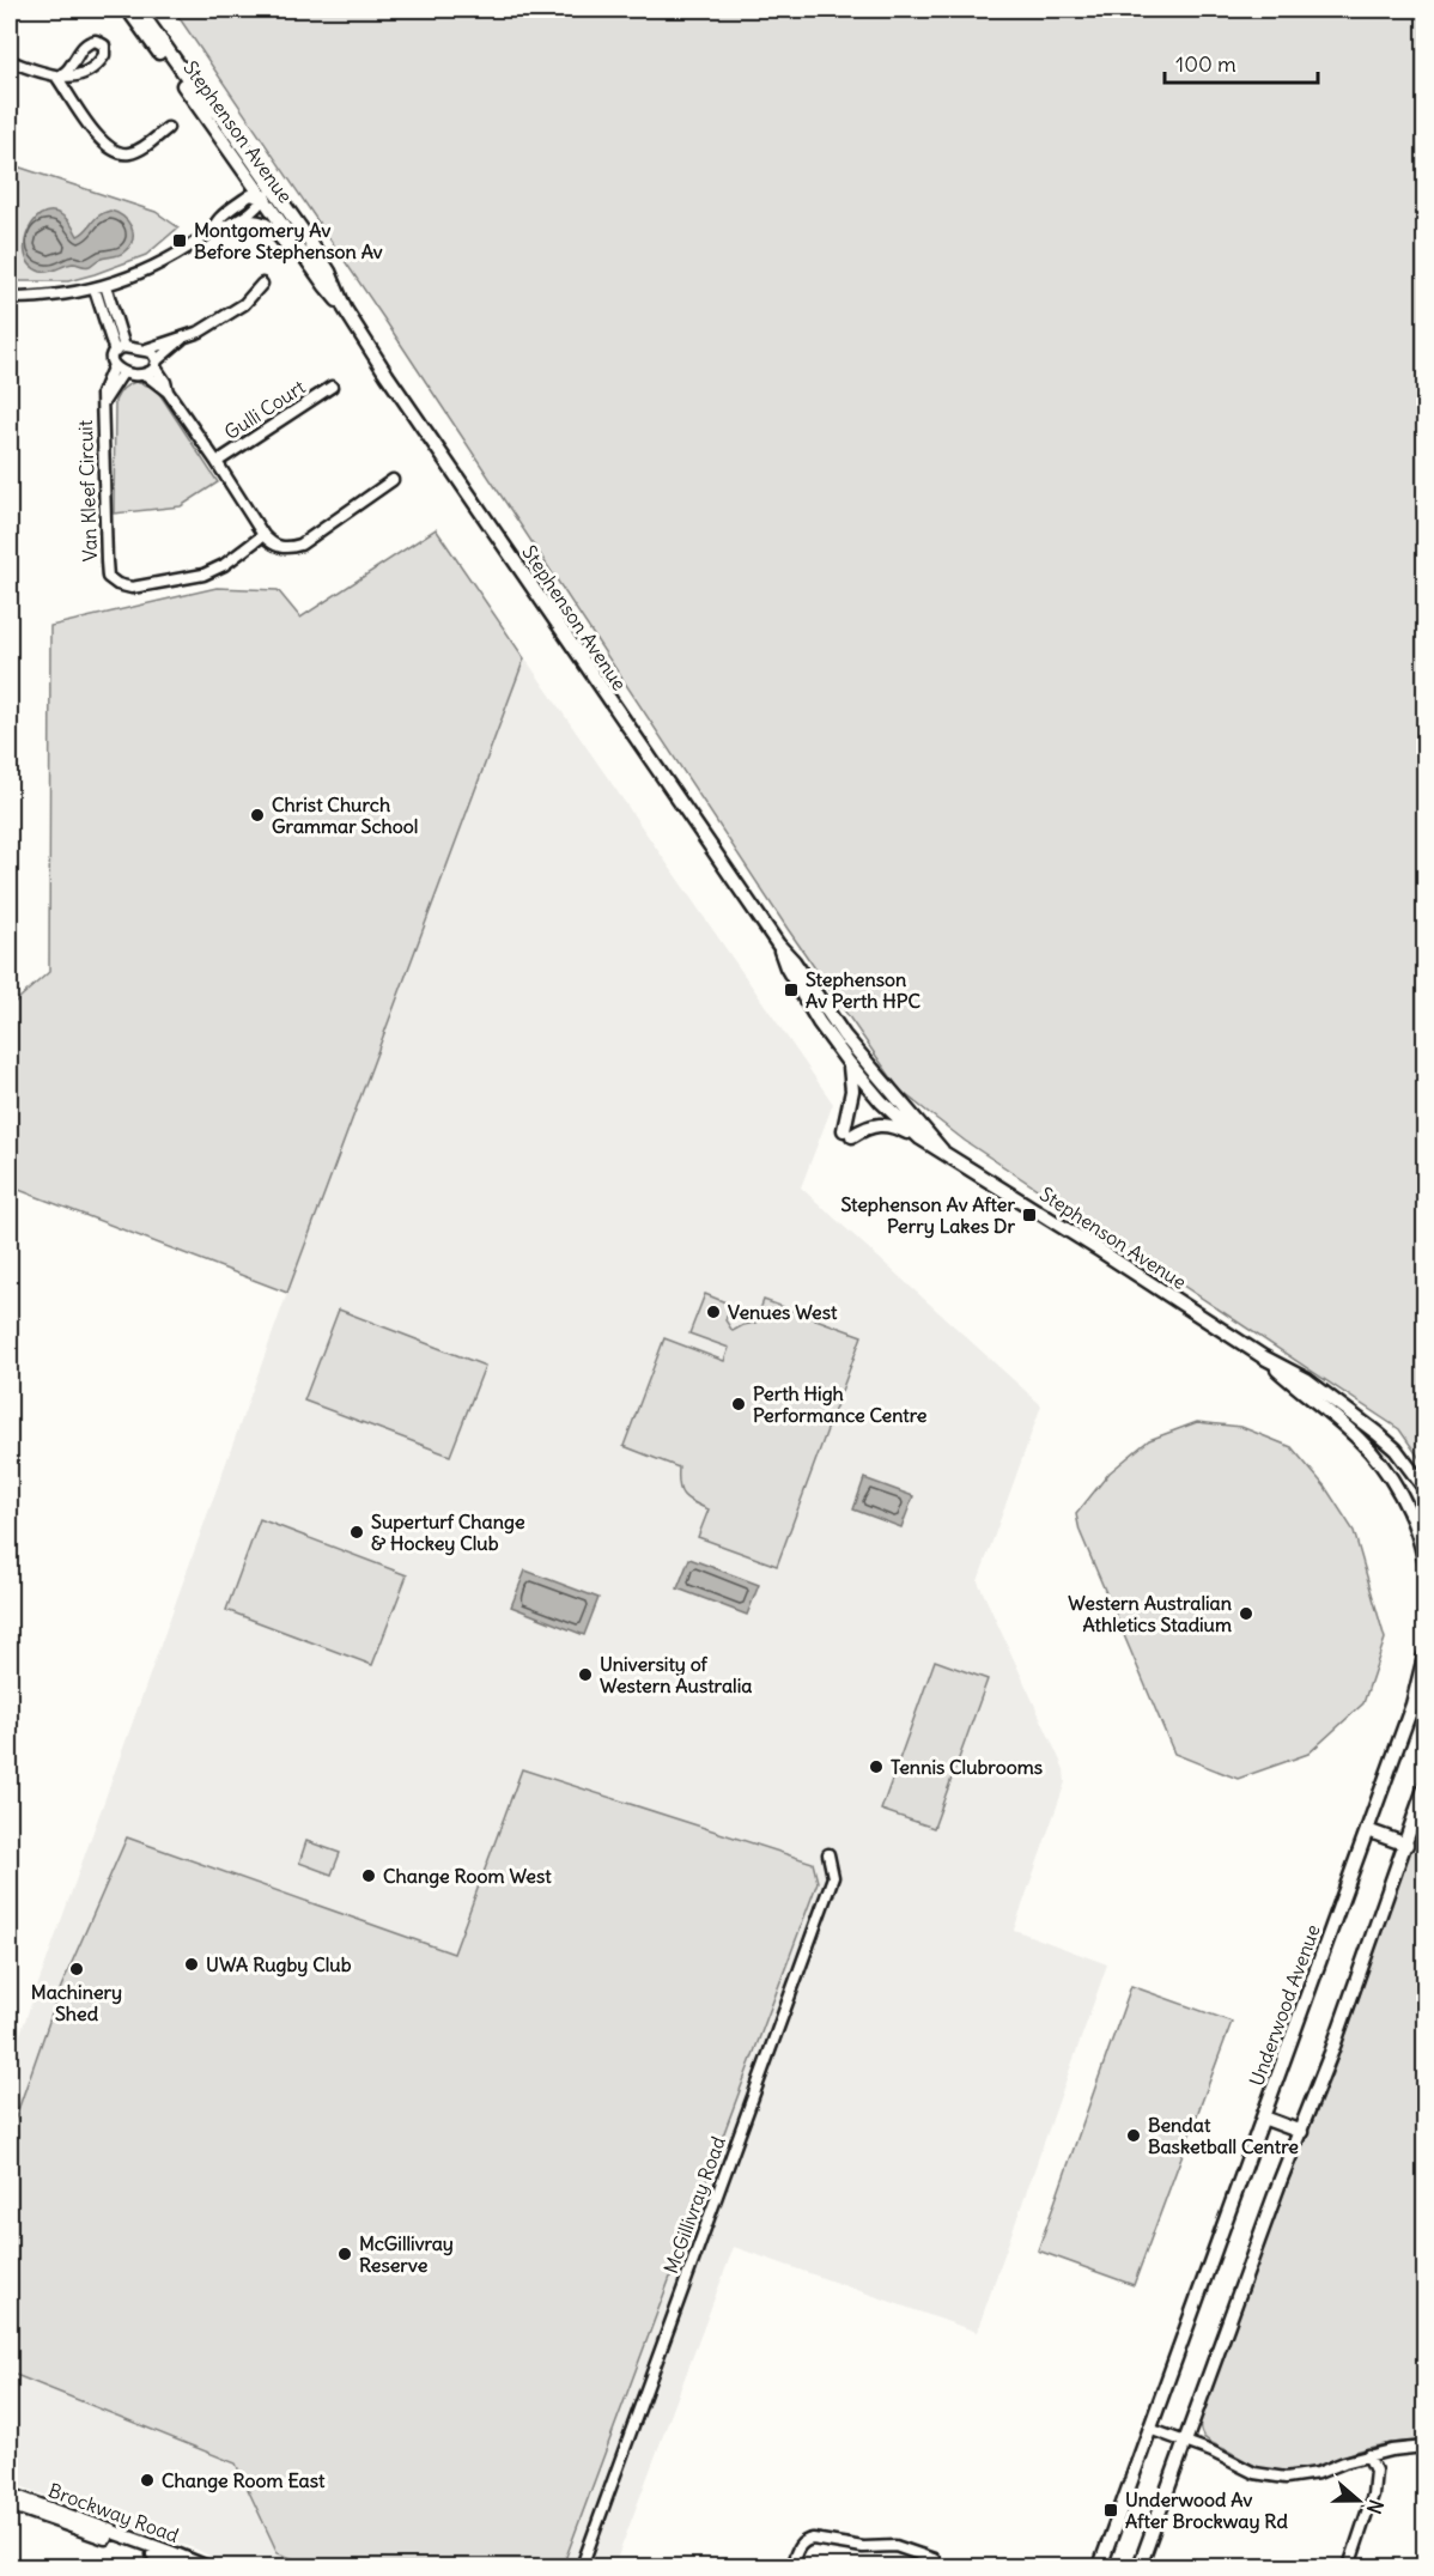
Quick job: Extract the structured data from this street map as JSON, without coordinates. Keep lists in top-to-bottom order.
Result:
{
  "streets": {
    "main road": ["Stephenson Avenue", "Underwood Avenue", "Brockway Road"],
    "street": ["Gulli Court", "Van Kleef Circuit", "McGillivray Road"]
  },
  "places": {
    "transit": [
      "Montgomery Av Before Stephenson Av",
      "Stephenson Av Perth HPC",
      "Stephenson Av After Perry Lakes Dr",
      "Underwood Av After Brockway Rd"
    ],
    "other": [
      "Christ Church Grammar School",
      "Venues West",
      "Perth High Performance Centre",
      "Superturf Change & Hockey Club",
      "Western Australian Athletics Stadium",
      "University of Western Australia",
      "Tennis Clubrooms",
      "Change Room West",
      "UWA Rugby Club",
      "Machinery Shed",
      "Bendat Basketball Centre",
      "McGillivray Reserve",
      "Change Room East"
    ]
  },
  "scale_bar": "100 m",
  "north": "right"
}
